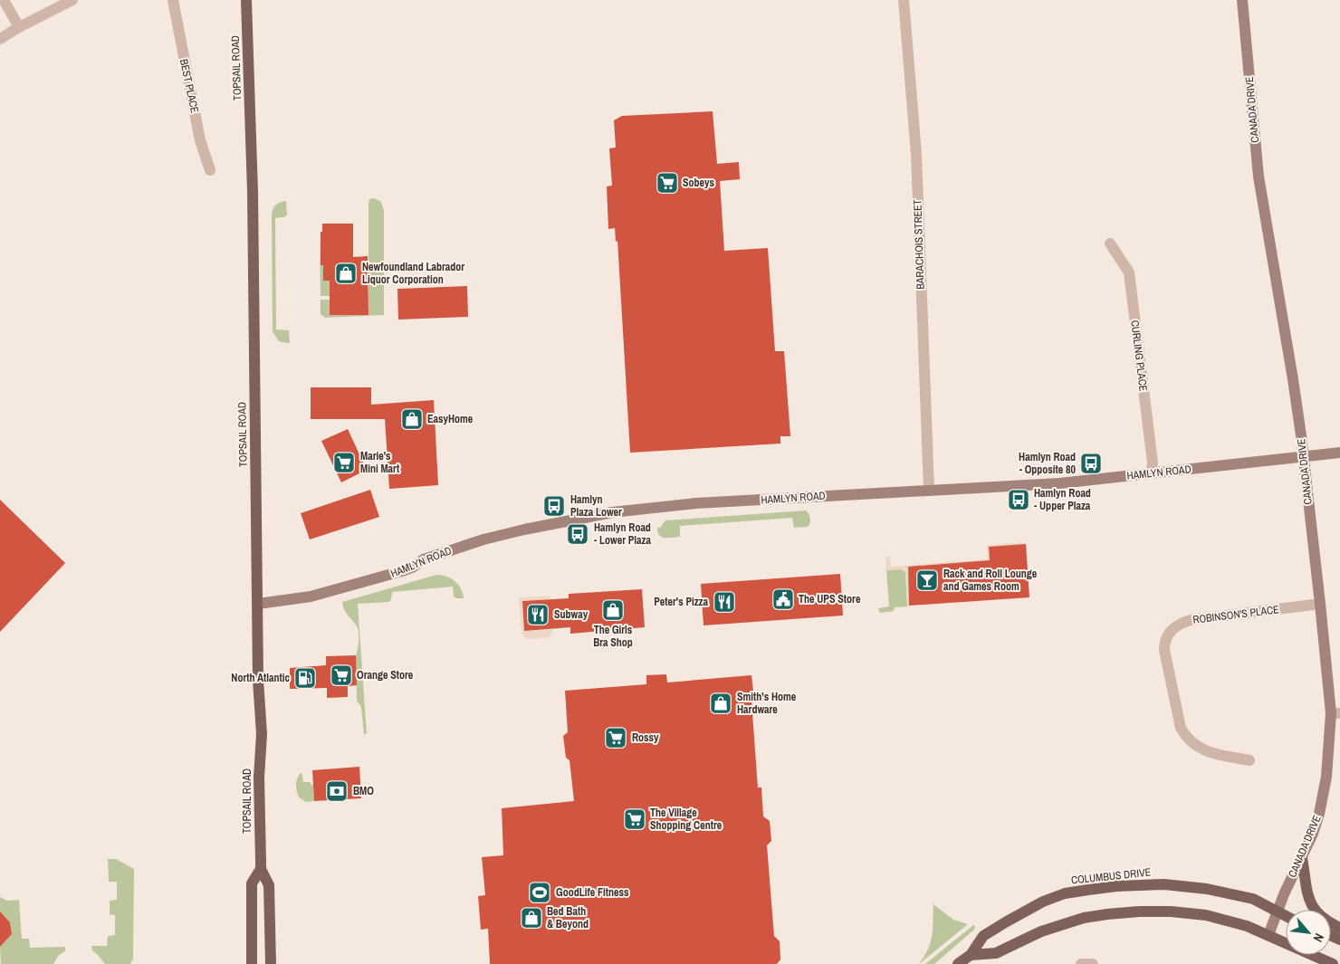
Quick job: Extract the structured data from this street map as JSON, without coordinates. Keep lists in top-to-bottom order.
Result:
{
  "streets": {
    "main road": ["TOPSAIL ROAD", "COLUMBUS DRIVE"],
    "street": [
      "BEST PLACE",
      "CANADA DRIVE",
      "BARACHOIS STREET",
      "CURLING PLACE",
      "HAMLYN ROAD",
      "ROBINSON'S PLACE"
    ]
  },
  "crossings": [
    ["TOPSAIL ROAD", "HAMLYN ROAD"],
    ["CANADA DRIVE", "HAMLYN ROAD"],
    ["CANADA DRIVE", "ROBINSON'S PLACE"],
    ["CANADA DRIVE", "COLUMBUS DRIVE"],
    ["BARACHOIS STREET", "HAMLYN ROAD"],
    ["CURLING PLACE", "HAMLYN ROAD"]
  ],
  "places": {
    "supermarket": [
      "Sobeys",
      "Marie's Mini Mart",
      "Orange Store",
      "Rossy",
      "The Village Shopping Centre"
    ],
    "shop": [
      "Newfoundland Labrador Liquor Corporation",
      "EasyHome",
      "The Girls Bra Shop",
      "Smith's Home Hardware",
      "Bed Bath & Beyond"
    ],
    "bus stop": [
      "Hamlyn Road - Opposite 80",
      "Hamlyn Road - Upper Plaza",
      "Hamlyn Plaza Lower",
      "Hamlyn Road - Lower Plaza"
    ],
    "bar": ["Rack and Roll Lounge and Games Room"],
    "public building": ["The UPS Store"],
    "restaurant": ["Peter's Pizza", "Subway"],
    "fuel station": ["North Atlantic"],
    "bank": ["BMO"],
    "sports": ["GoodLife Fitness"]
  },
  "north": "bottom right"
}
